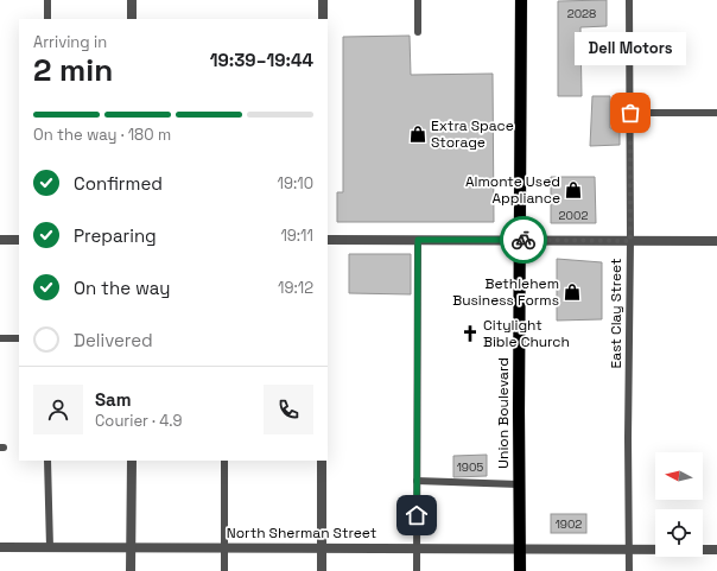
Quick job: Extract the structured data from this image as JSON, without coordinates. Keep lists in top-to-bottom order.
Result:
{
  "streets": {
    "main road": ["Union Boulevard"],
    "street": ["North Sherman Street"],
    "lane": ["East Clay Street"]
  },
  "crossings": [
    ["East Clay Street", "North Sherman Street"],
    ["Union Boulevard", "North Sherman Street"]
  ],
  "places": {
    "other": ["Dell Motors"],
    "shop": ["Extra Space Storage", "Almonte Used Appliance", "Bethlehem Business Forms"],
    "church": ["Citylight Bible Church"]
  },
  "house_numbers": [
    "2028",
    "2002",
    "1905",
    "1902"
  ],
  "north": "left",
  "page": {
    "heading": ["2 min", "Arriving in", "19:39–19:44"],
    "panel": ["Sam", "Courier · 4.9"],
    "bubble": "Dell Motors",
    "bar": "On the way · 180 m",
    "list": [
      ["Confirmed", "19:10"],
      ["Preparing", "19:11"],
      ["On the way", "19:12"],
      "Delivered"
    ]
  }
}
